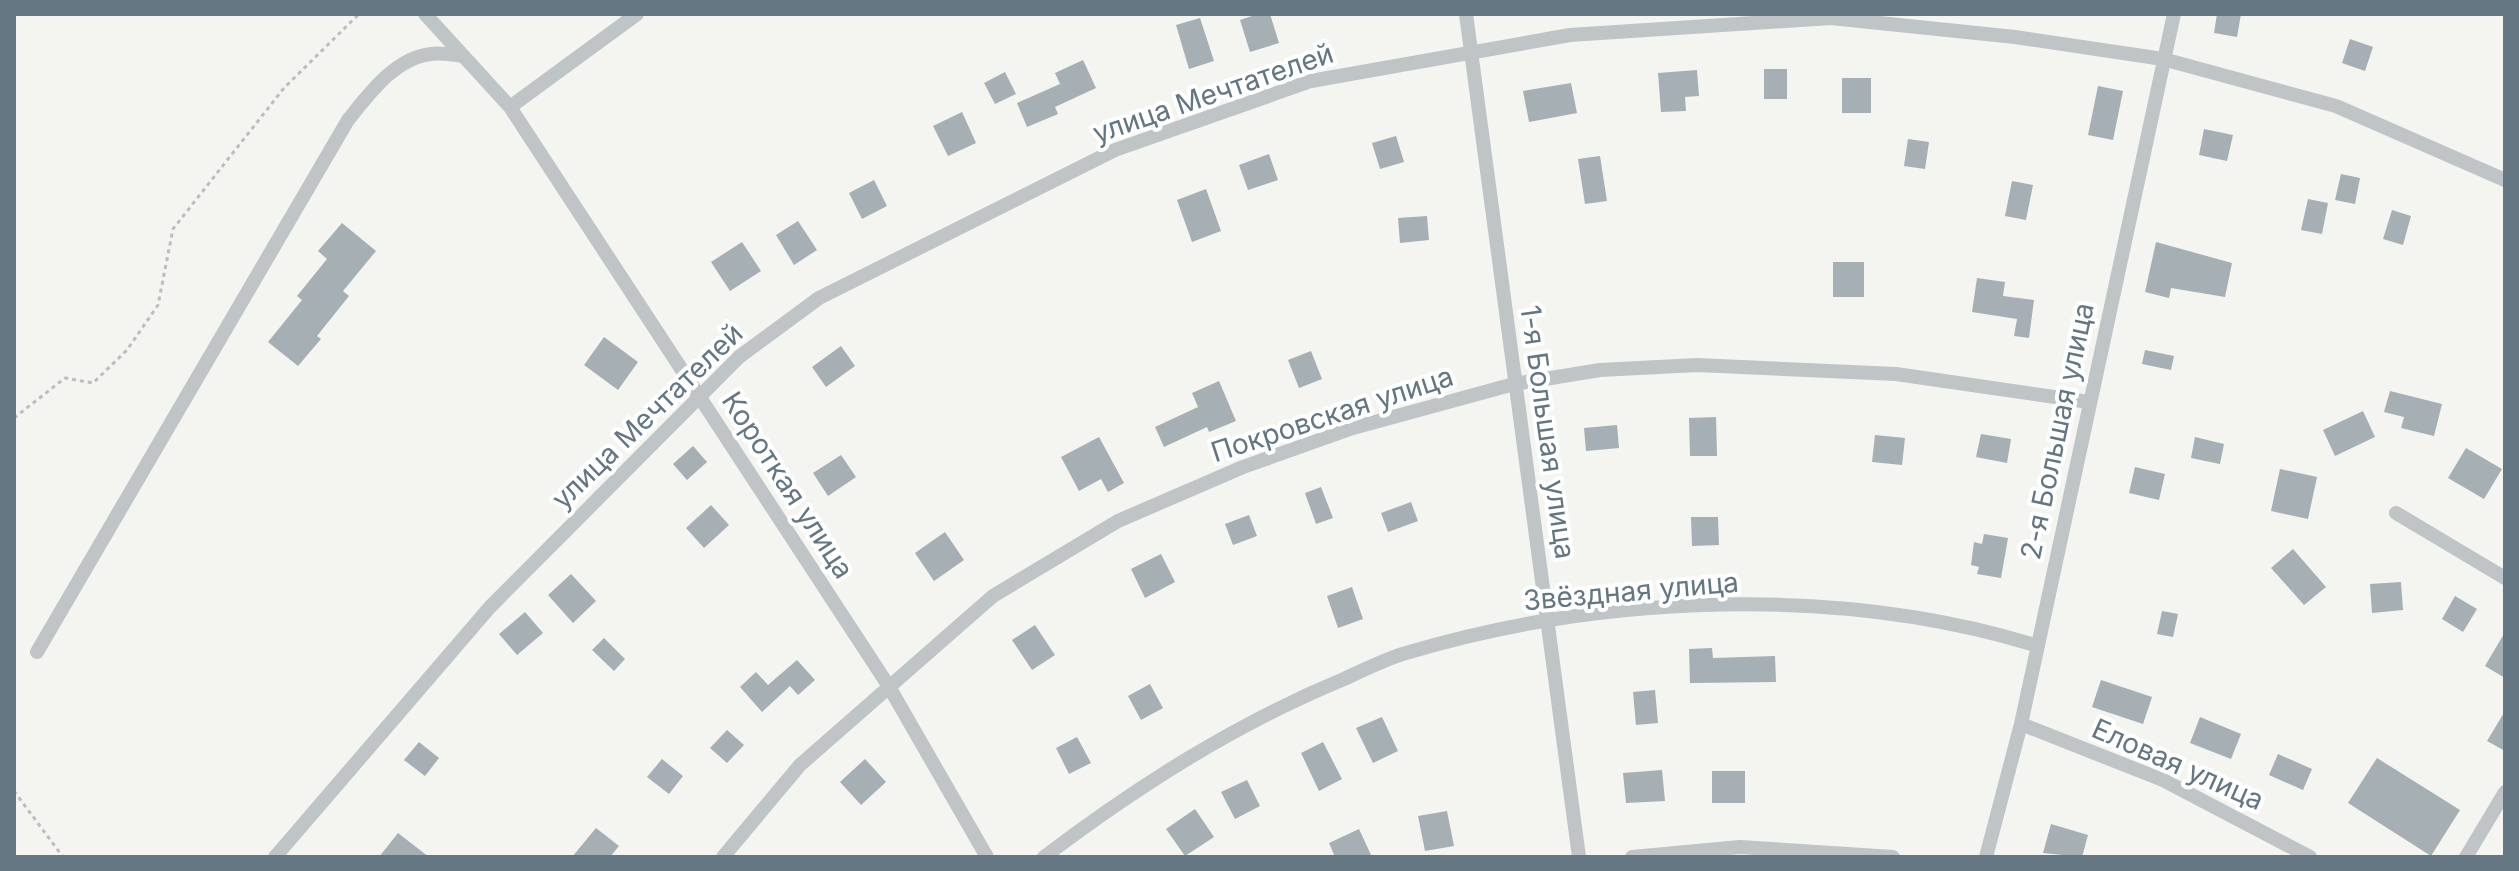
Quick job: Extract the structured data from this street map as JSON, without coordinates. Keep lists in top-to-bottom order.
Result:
{
  "streets": {
    "street": [
      "улица Мечтателей",
      "Покровская улица",
      "2-я Большая улица",
      "1-я Большая улица",
      "Короткая улица",
      "Звёздная улица",
      "Еловая улица"
    ]
  },
  "crossings": [
    ["улица Мечтателей", "2-я Большая улица"],
    ["улица Мечтателей", "1-я Большая улица"],
    ["улица Мечтателей", "Короткая улица"],
    ["Покровская улица", "2-я Большая улица"],
    ["Покровская улица", "1-я Большая улица"],
    ["Покровская улица", "Короткая улица"],
    ["2-я Большая улица", "Звёздная улица"],
    ["2-я Большая улица", "Еловая улица"],
    ["1-я Большая улица", "Звёздная улица"]
  ]
}
